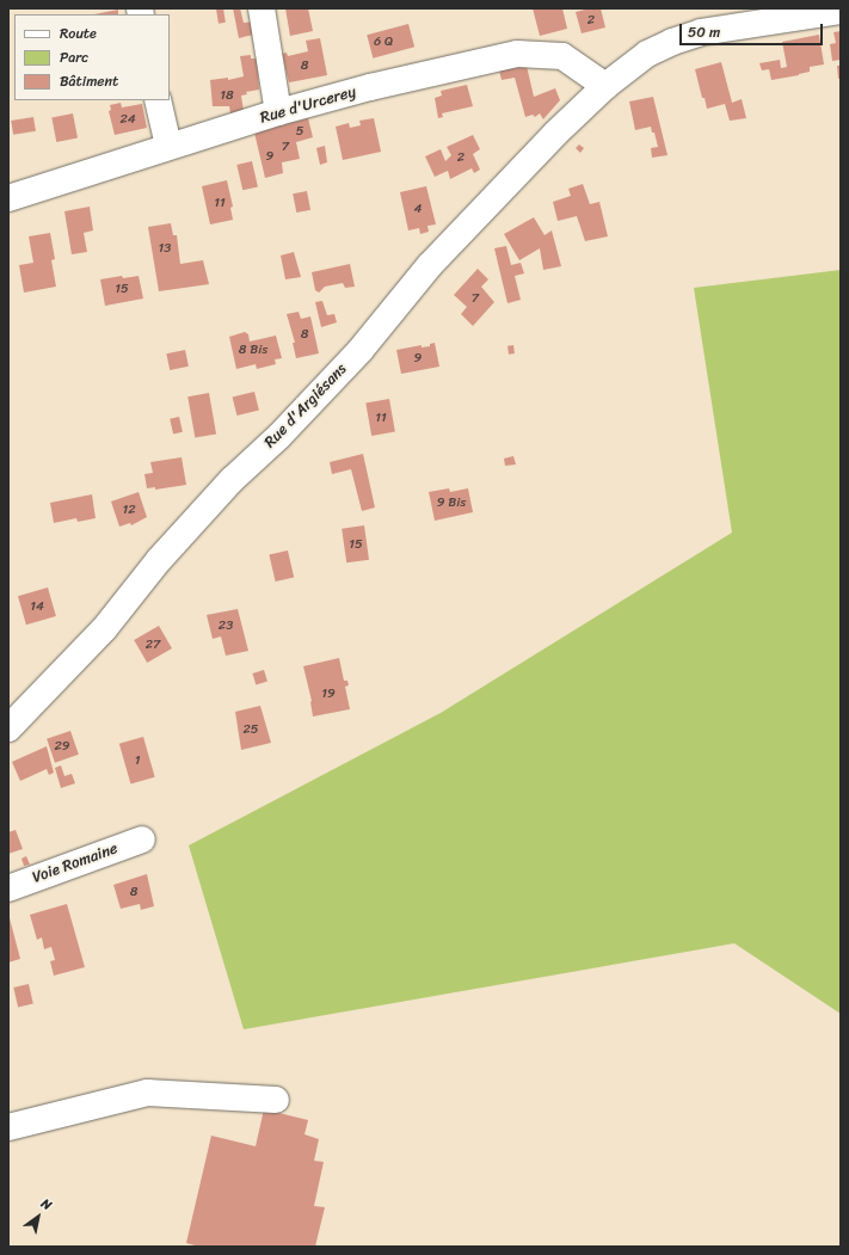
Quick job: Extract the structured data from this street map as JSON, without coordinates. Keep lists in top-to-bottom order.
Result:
{
  "streets": {
    "street": ["Rue d'Urcerey", "Rue d'Argiésans", "Voie Romaine"]
  },
  "crossings": [
    ["Rue d'Urcerey", "Rue d'Argiésans"]
  ],
  "house_numbers": [
    "2",
    "6 Q",
    "8",
    "18",
    "24",
    "5",
    "7",
    "9",
    "2",
    "11",
    "4",
    "13",
    "15",
    "7",
    "8",
    "8 Bis",
    "9",
    "11",
    "9 Bis",
    "12",
    "15",
    "14",
    "23",
    "27",
    "19",
    "25",
    "29",
    "1",
    "8"
  ],
  "legend": ["Route", "Parc", "Bâtiment"],
  "scale_bar": "50 m",
  "north": "top right"
}
